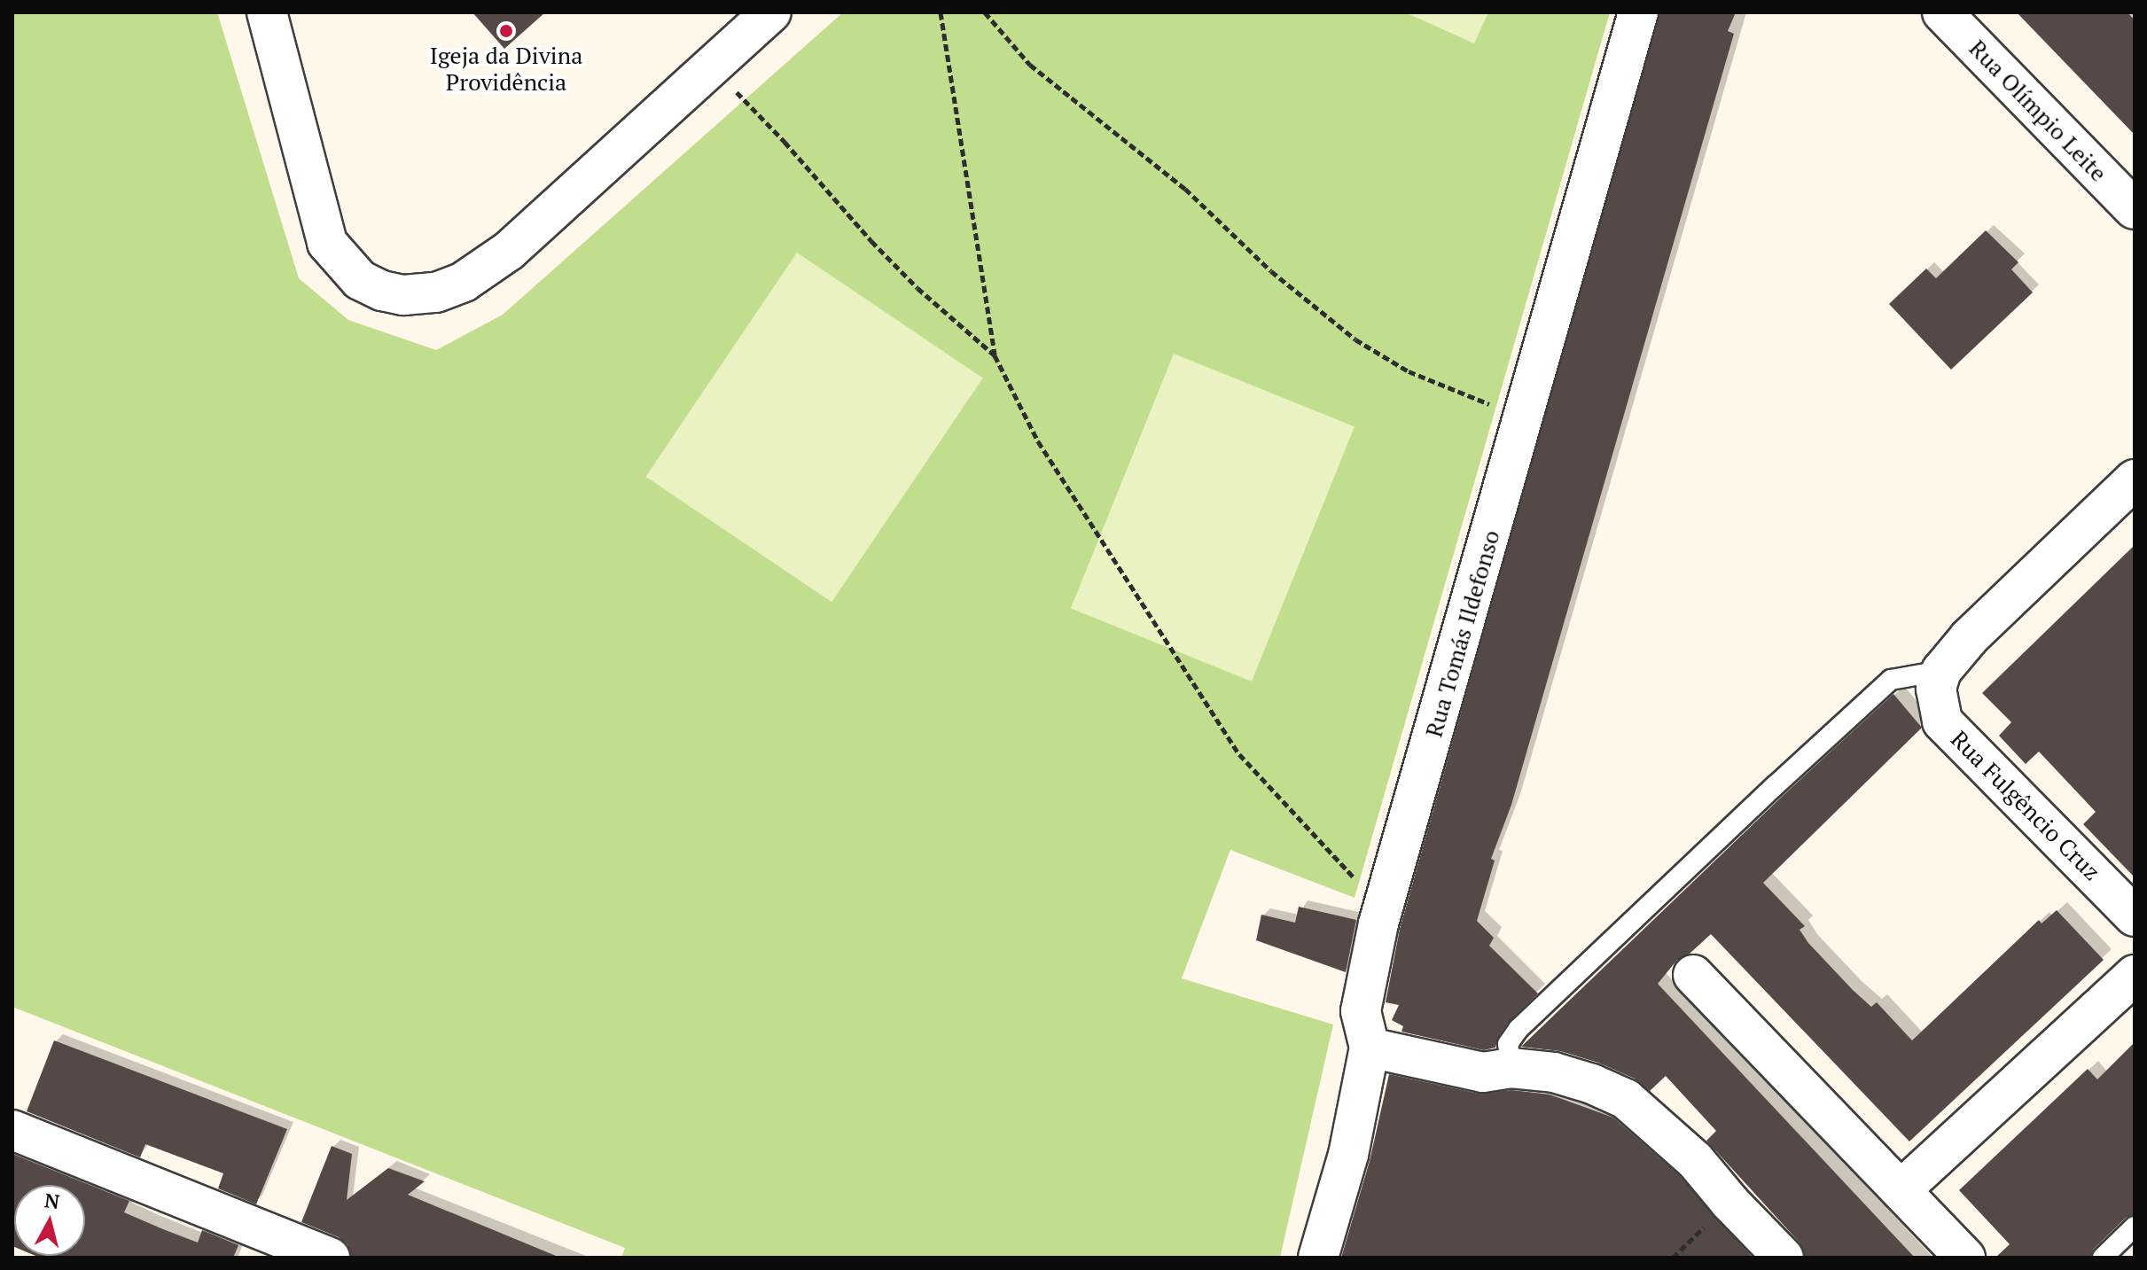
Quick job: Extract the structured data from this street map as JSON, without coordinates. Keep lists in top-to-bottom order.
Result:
{
  "streets": {
    "street": ["Rua Olímpio Leite", "Rua Tomás Ildefonso", "Rua Fulgêncio Cruz"]
  },
  "places": ["Igeja da Divina Providência"],
  "north": "top"
}
